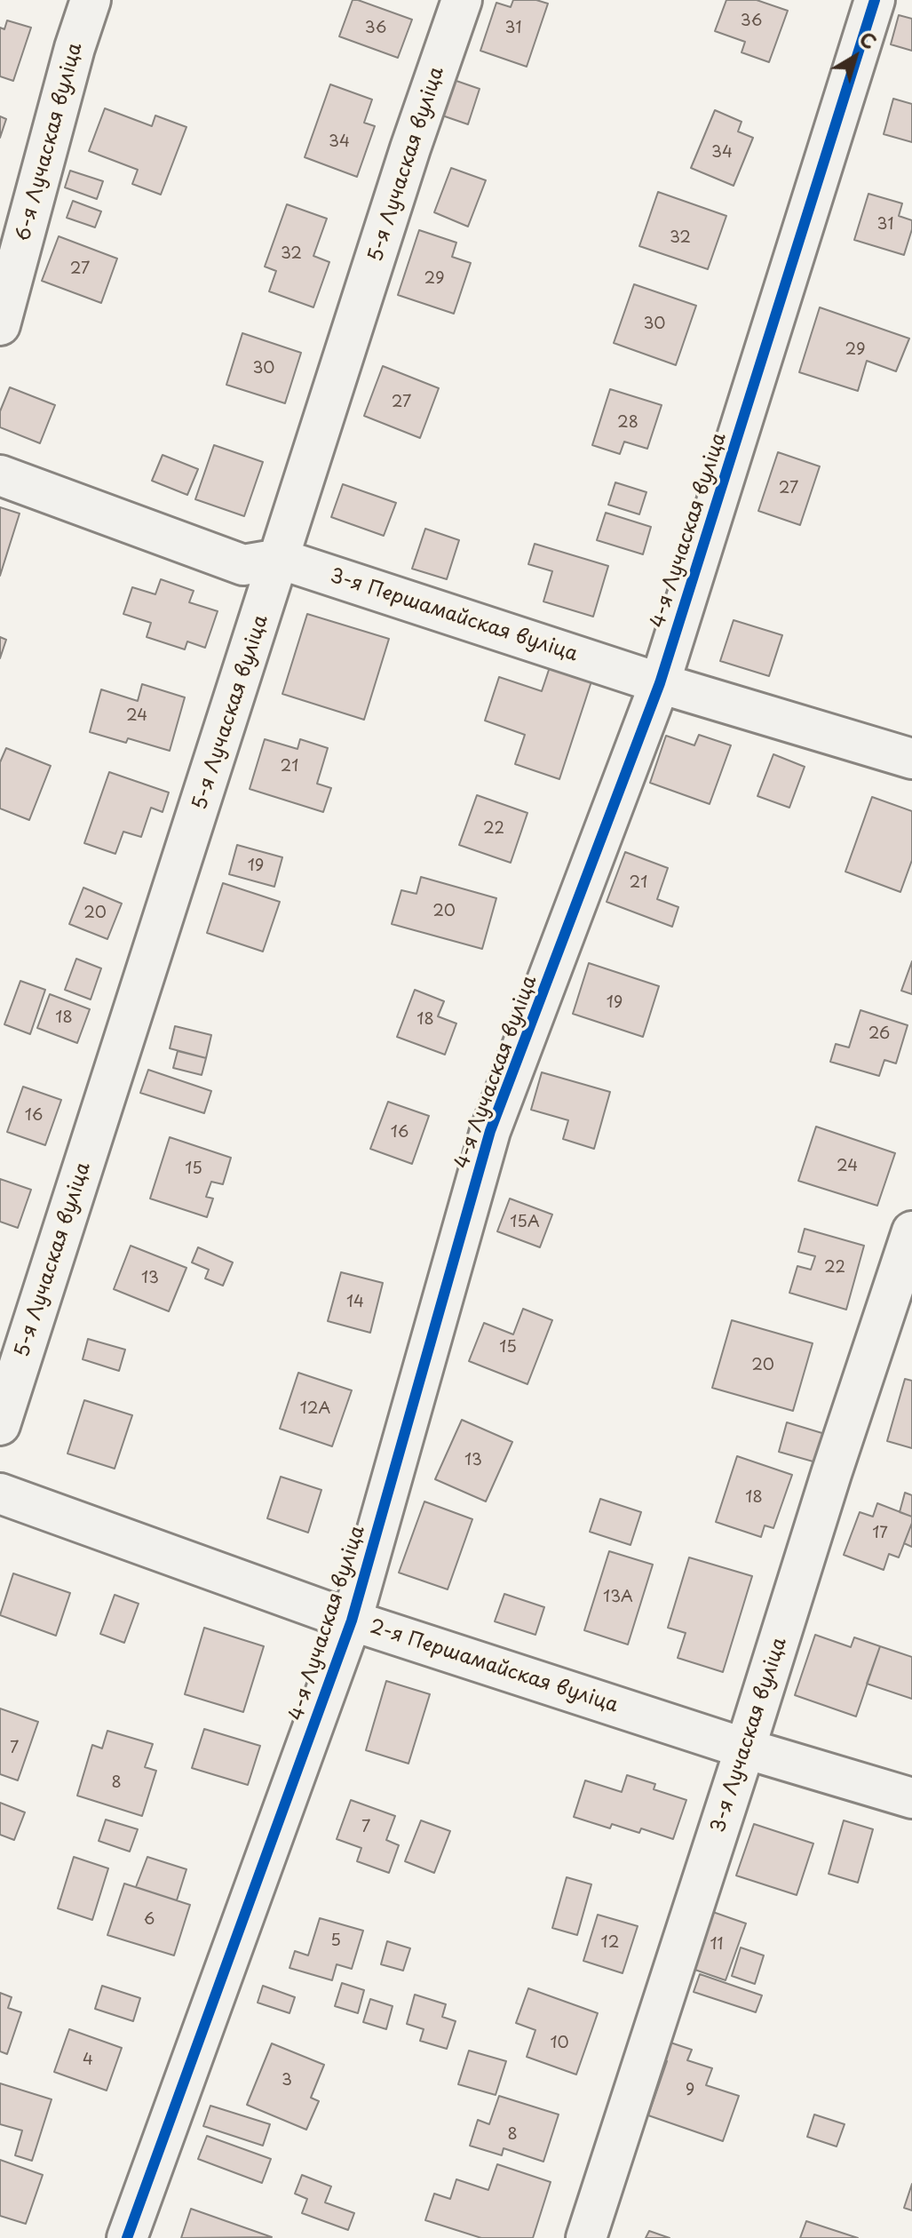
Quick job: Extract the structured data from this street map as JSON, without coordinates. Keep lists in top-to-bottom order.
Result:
{
  "streets": {
    "street": [
      "6-я Лучаская вуліца",
      "5-я Лучаская вуліца",
      "4-я Лучаская вуліца",
      "3-я Першамайская вуліца",
      "2-я Першамайская вуліца",
      "3-я Лучаская вуліца"
    ]
  },
  "crossings": [
    ["5-я Лучаская вуліца", "3-я Першамайская вуліца"],
    ["4-я Лучаская вуліца", "3-я Першамайская вуліца"],
    ["4-я Лучаская вуліца", "2-я Першамайская вуліца"],
    ["2-я Першамайская вуліца", "3-я Лучаская вуліца"]
  ],
  "house_numbers": [
    "36",
    "36",
    "31",
    "34",
    "34",
    "31",
    "32",
    "32",
    "27",
    "29",
    "30",
    "29",
    "30",
    "27",
    "28",
    "27",
    "24",
    "21",
    "22",
    "19",
    "21",
    "20",
    "20",
    "19",
    "18",
    "18",
    "26",
    "16",
    "16",
    "24",
    "15",
    "15А",
    "22",
    "13",
    "14",
    "15",
    "20",
    "12А",
    "13",
    "18",
    "17",
    "13А",
    "7",
    "8",
    "7",
    "6",
    "5",
    "12",
    "11",
    "10",
    "4",
    "3",
    "9",
    "8"
  ],
  "north": "top right"
}
